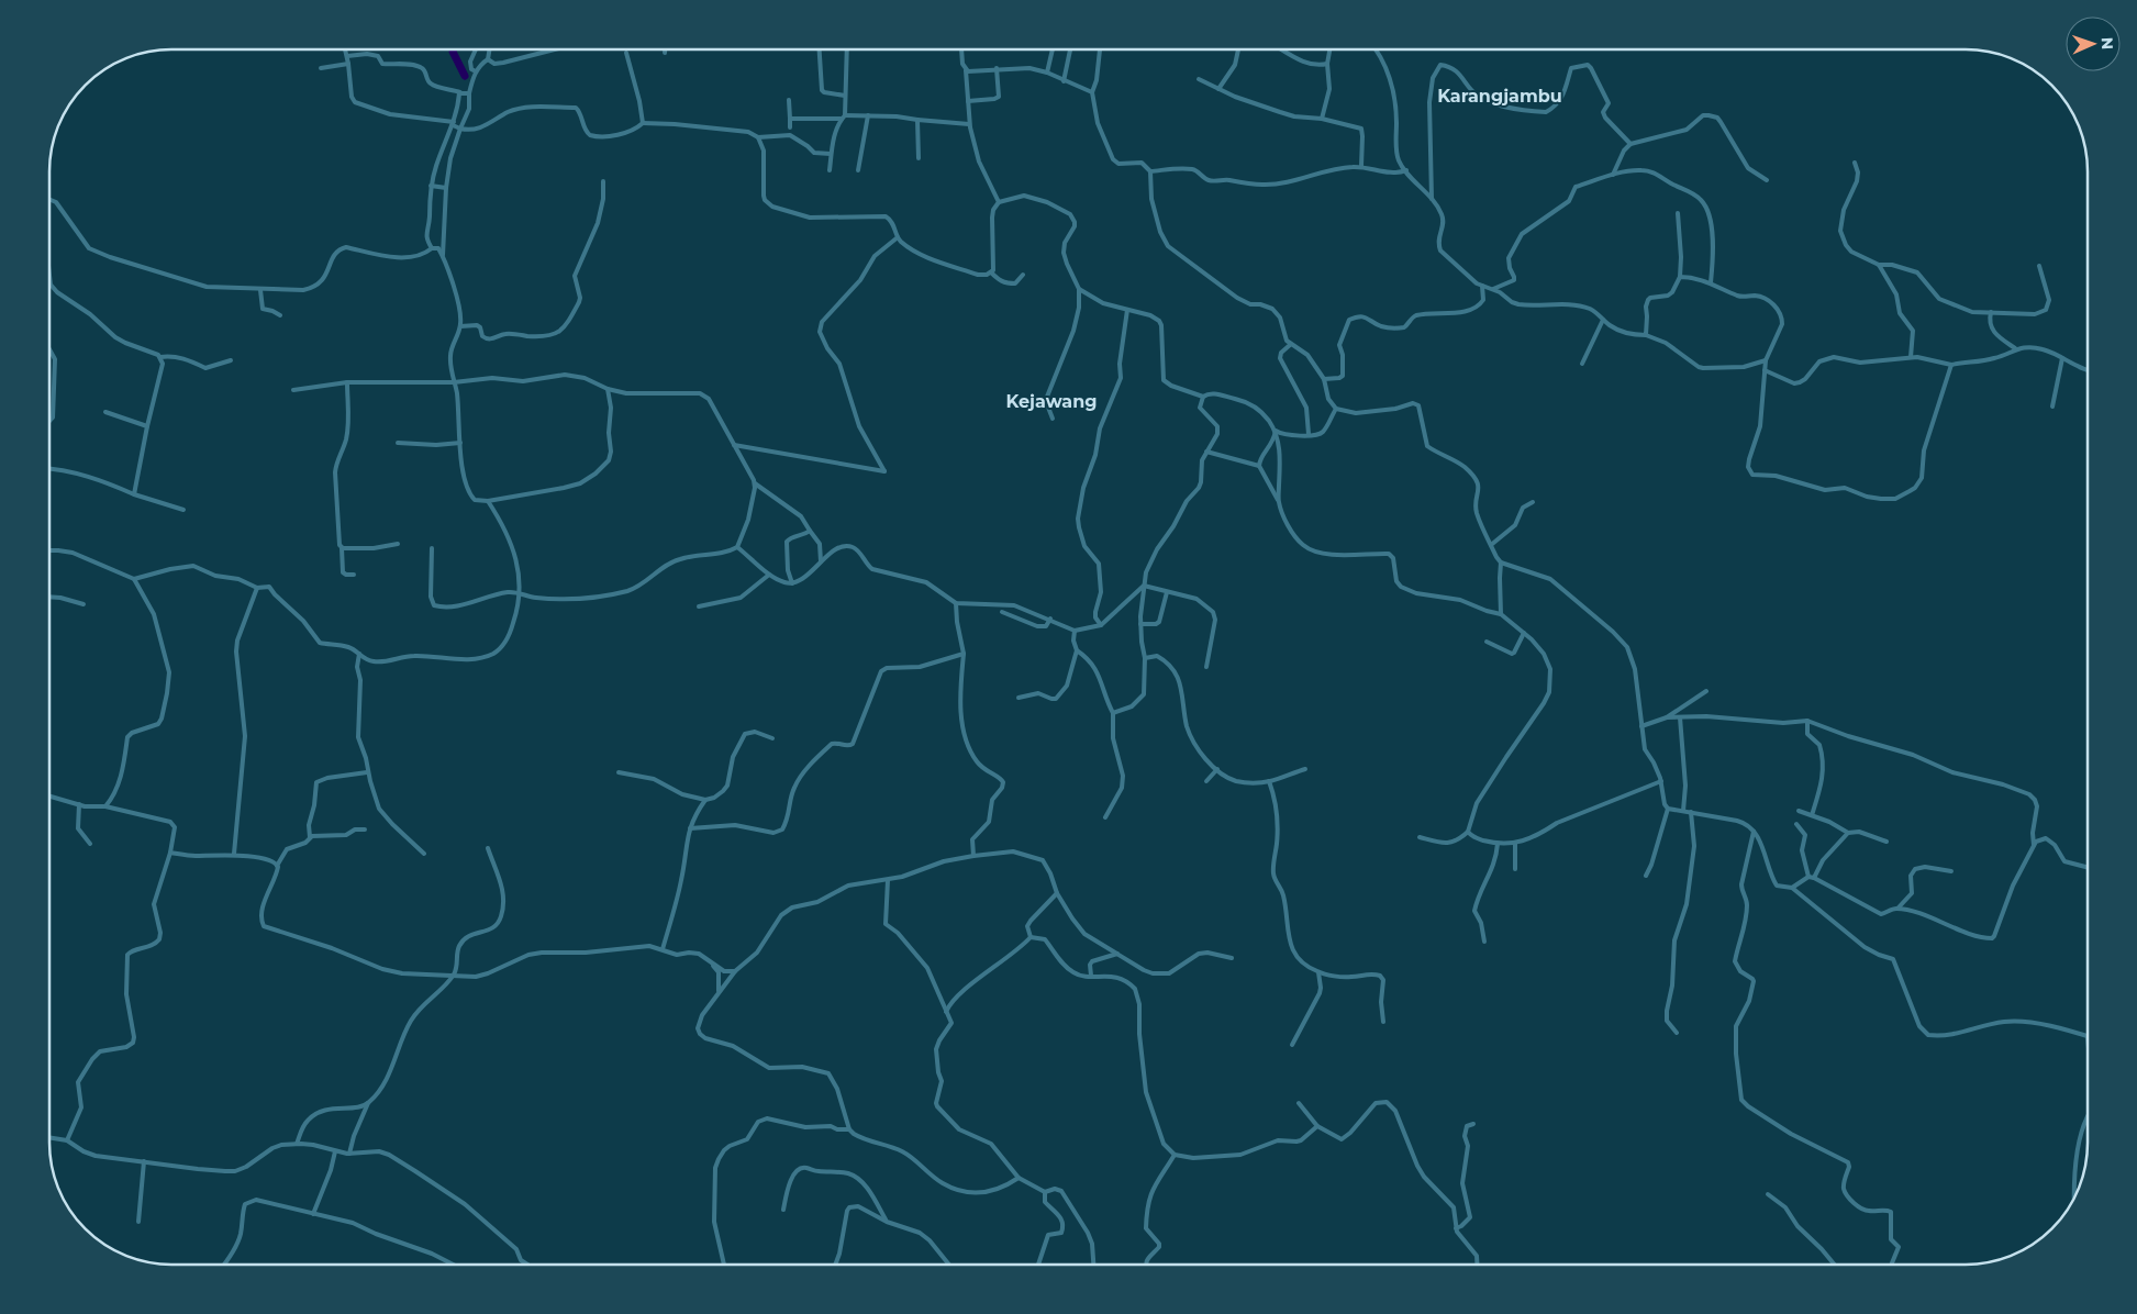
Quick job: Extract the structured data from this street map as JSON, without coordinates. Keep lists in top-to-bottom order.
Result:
{
  "districts": ["Karangjambu", "Kejawang"],
  "north": "right"
}
